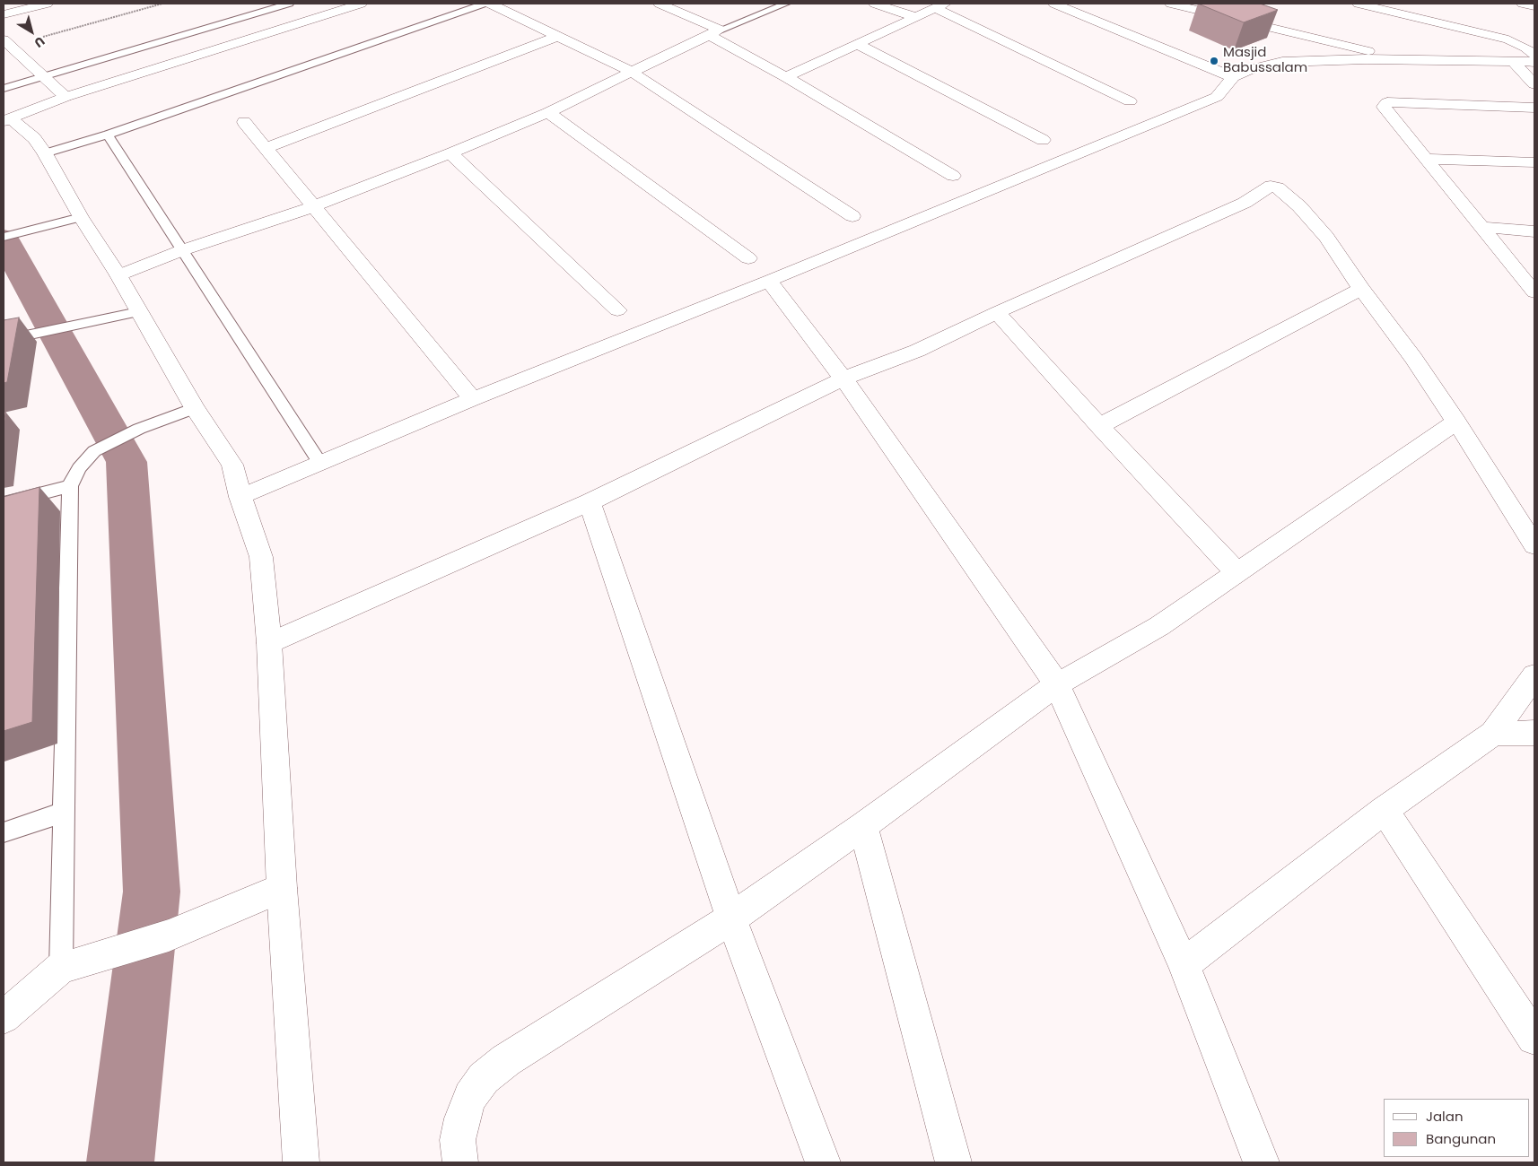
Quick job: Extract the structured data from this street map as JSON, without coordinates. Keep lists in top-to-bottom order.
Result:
{
  "places": ["Masjid Babussalam"],
  "legend": ["Jalan", "Bangunan"],
  "north": "bottom right"
}
